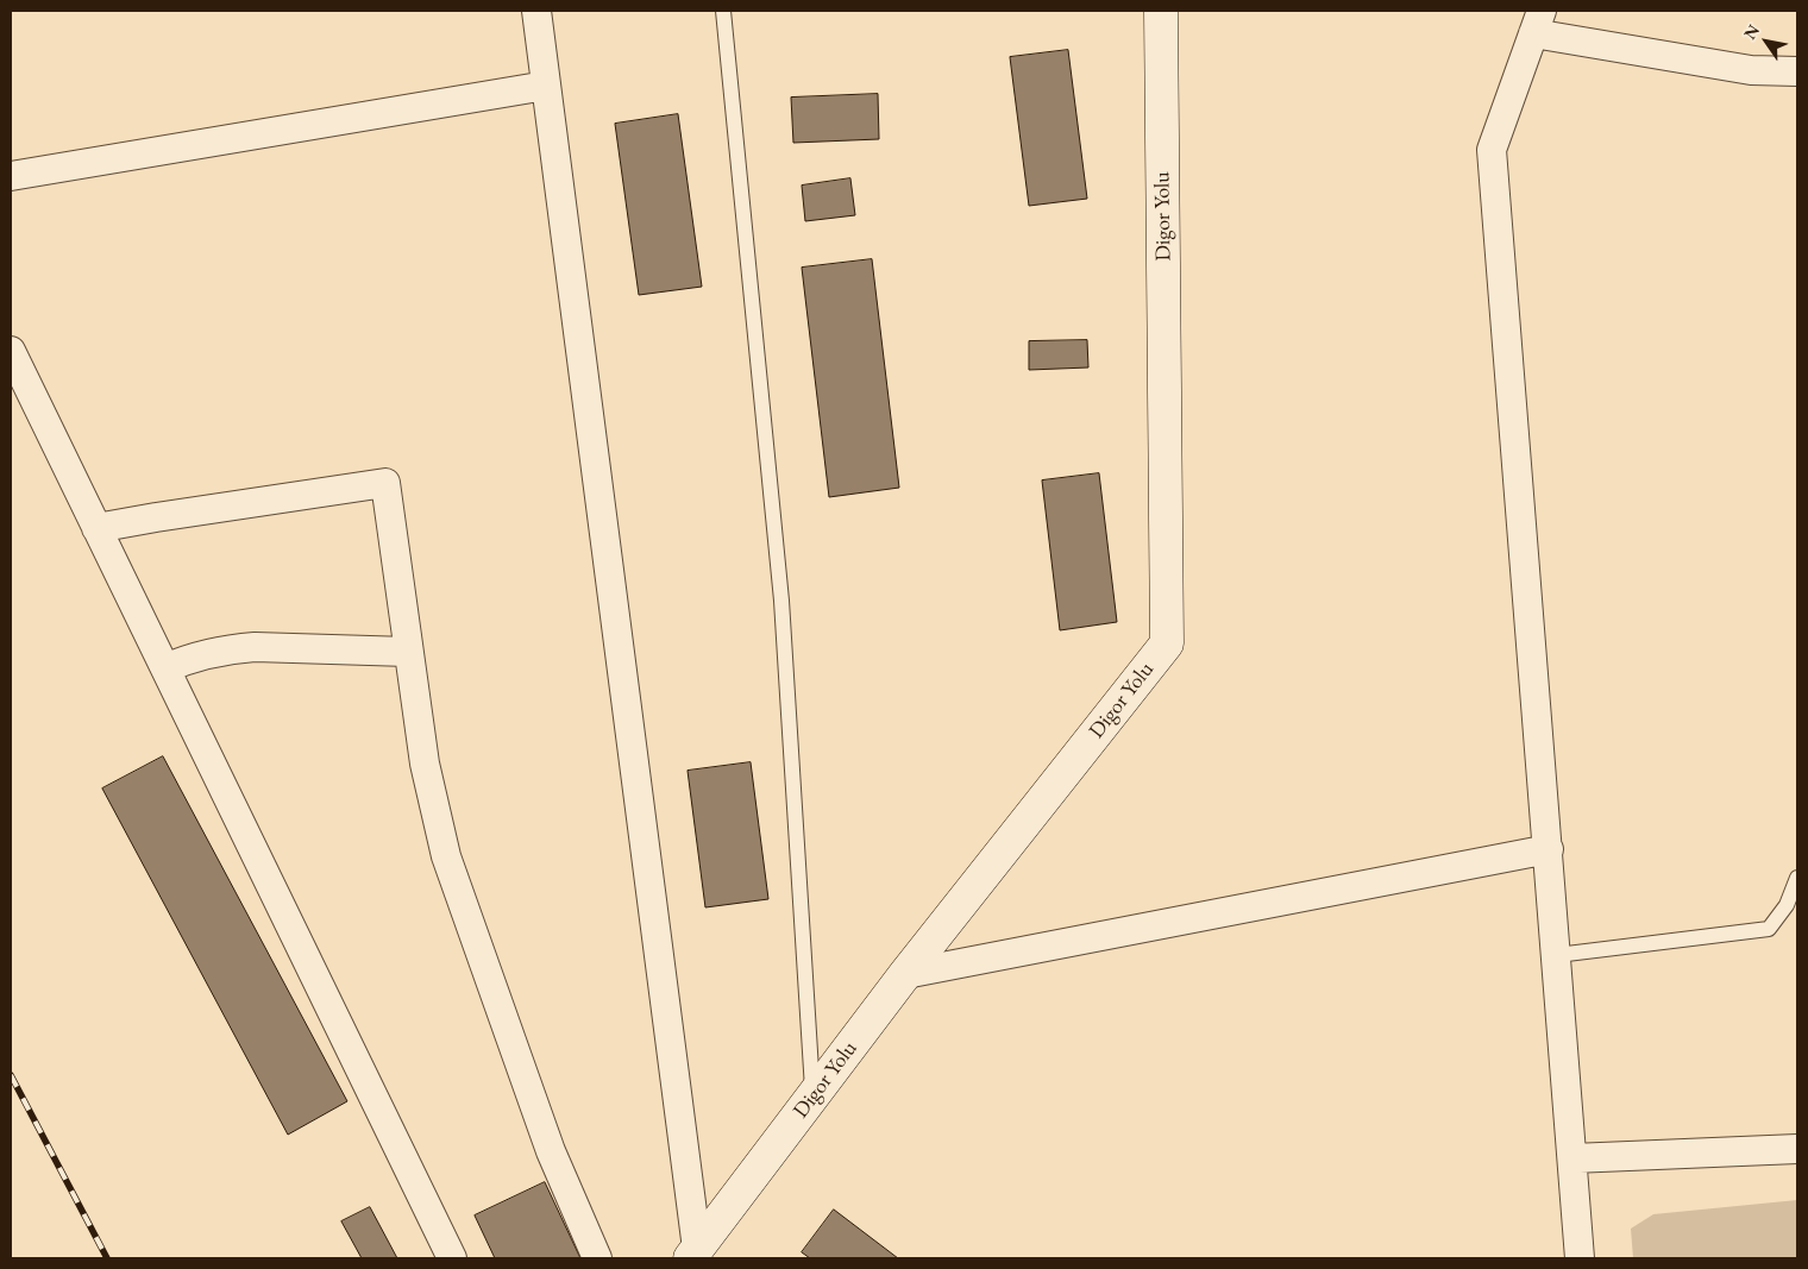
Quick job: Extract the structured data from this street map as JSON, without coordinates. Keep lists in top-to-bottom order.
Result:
{
  "streets": {
    "main road": ["Digor Yolu"]
  },
  "north": "top left"
}
